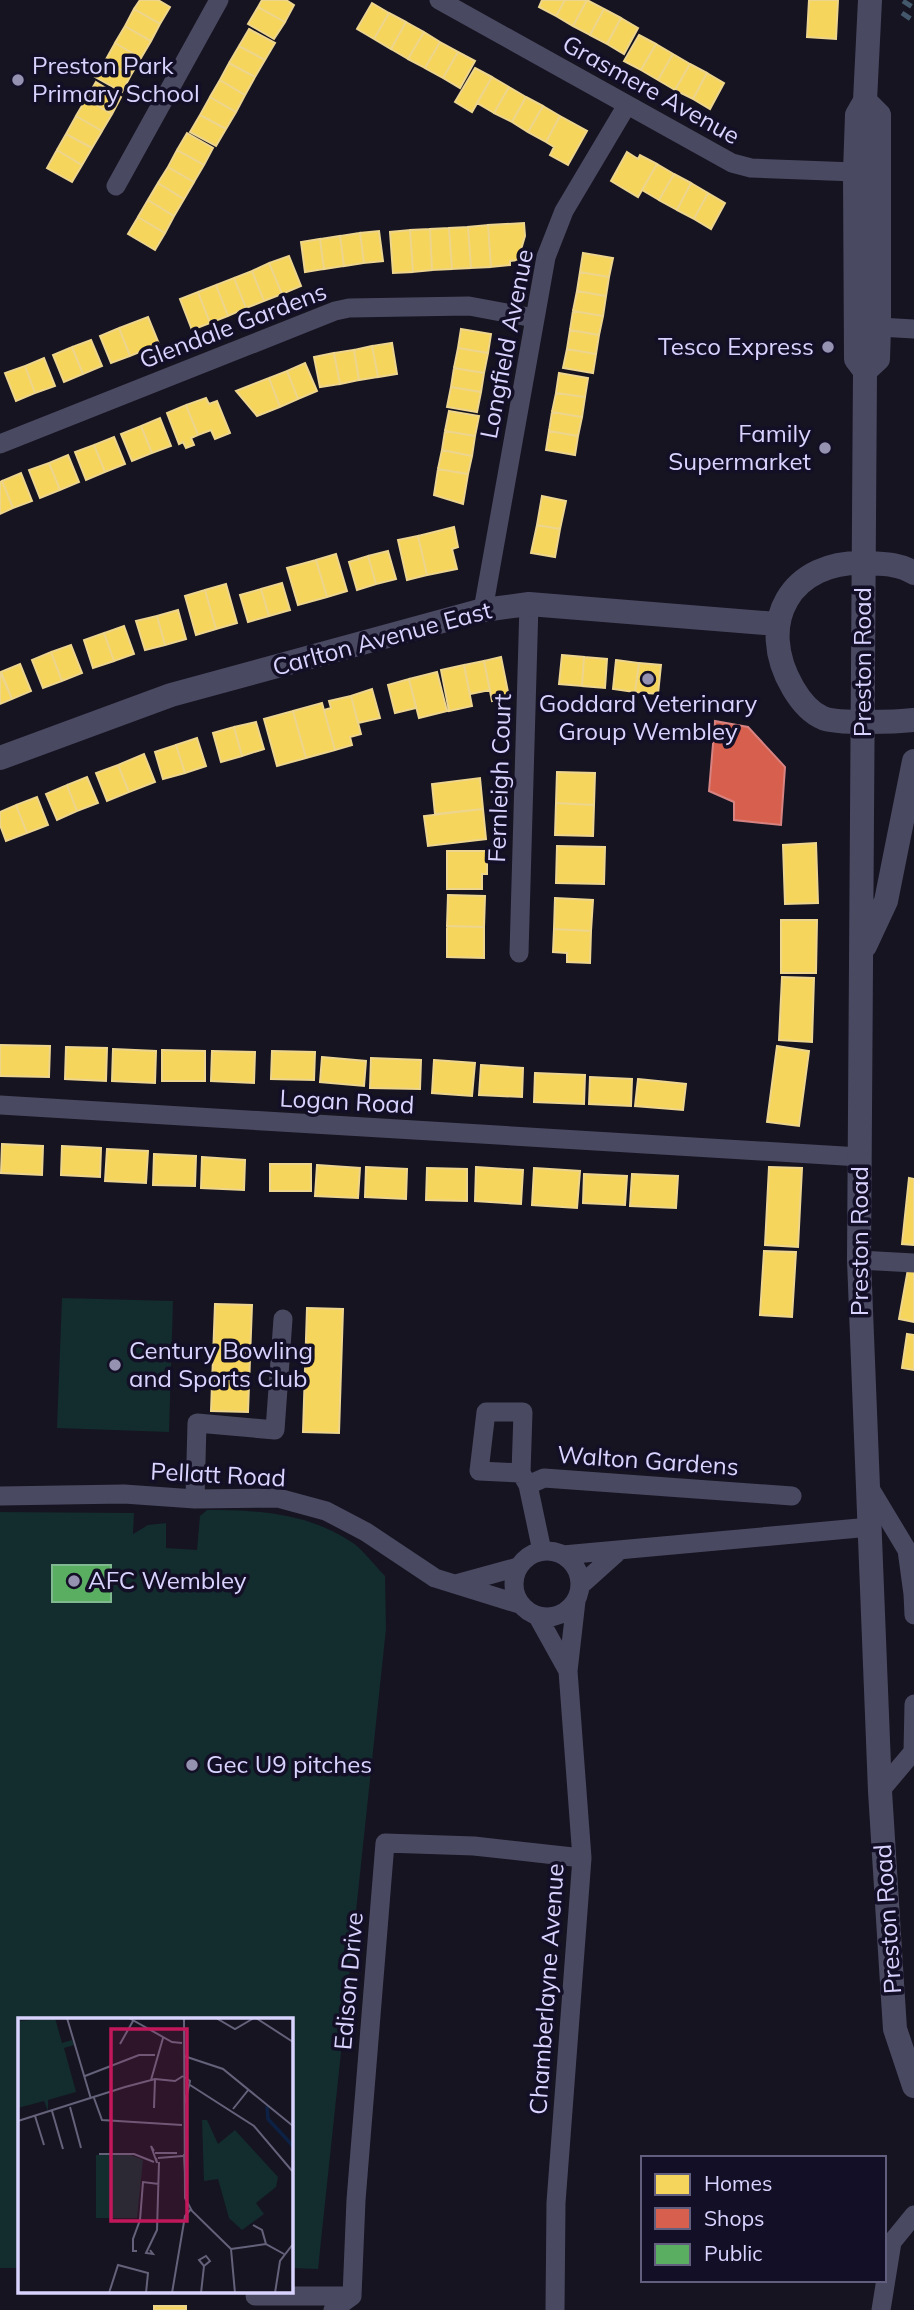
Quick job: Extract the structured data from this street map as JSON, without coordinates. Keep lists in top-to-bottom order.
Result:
{
  "streets": {
    "street": [
      "Grasmere Avenue",
      "Glendale Gardens",
      "Longfield Avenue",
      "Carlton Avenue East",
      "Preston Road",
      "Fernleigh Court",
      "Logan Road",
      "Walton Gardens",
      "Pellatt Road",
      "Edison Drive",
      "Chamberlayne Avenue"
    ]
  },
  "crossings": [
    ["Grasmere Avenue", "Longfield Avenue"],
    ["Grasmere Avenue", "Preston Road"],
    ["Glendale Gardens", "Longfield Avenue"],
    ["Longfield Avenue", "Carlton Avenue East"],
    ["Carlton Avenue East", "Fernleigh Court"],
    ["Preston Road", "Logan Road"],
    ["Walton Gardens", "Pellatt Road"],
    ["Walton Gardens", "Chamberlayne Avenue"],
    ["Pellatt Road", "Chamberlayne Avenue"],
    ["Edison Drive", "Chamberlayne Avenue"]
  ],
  "places": [
    "Preston Park Primary School",
    "Tesco Express",
    "Family Supermarket",
    "Goddard Veterinary Group Wembley",
    "Century Bowling and Sports Club",
    "AFC Wembley",
    "Gec U9 pitches"
  ],
  "legend": ["Homes", "Shops", "Public"]
}
